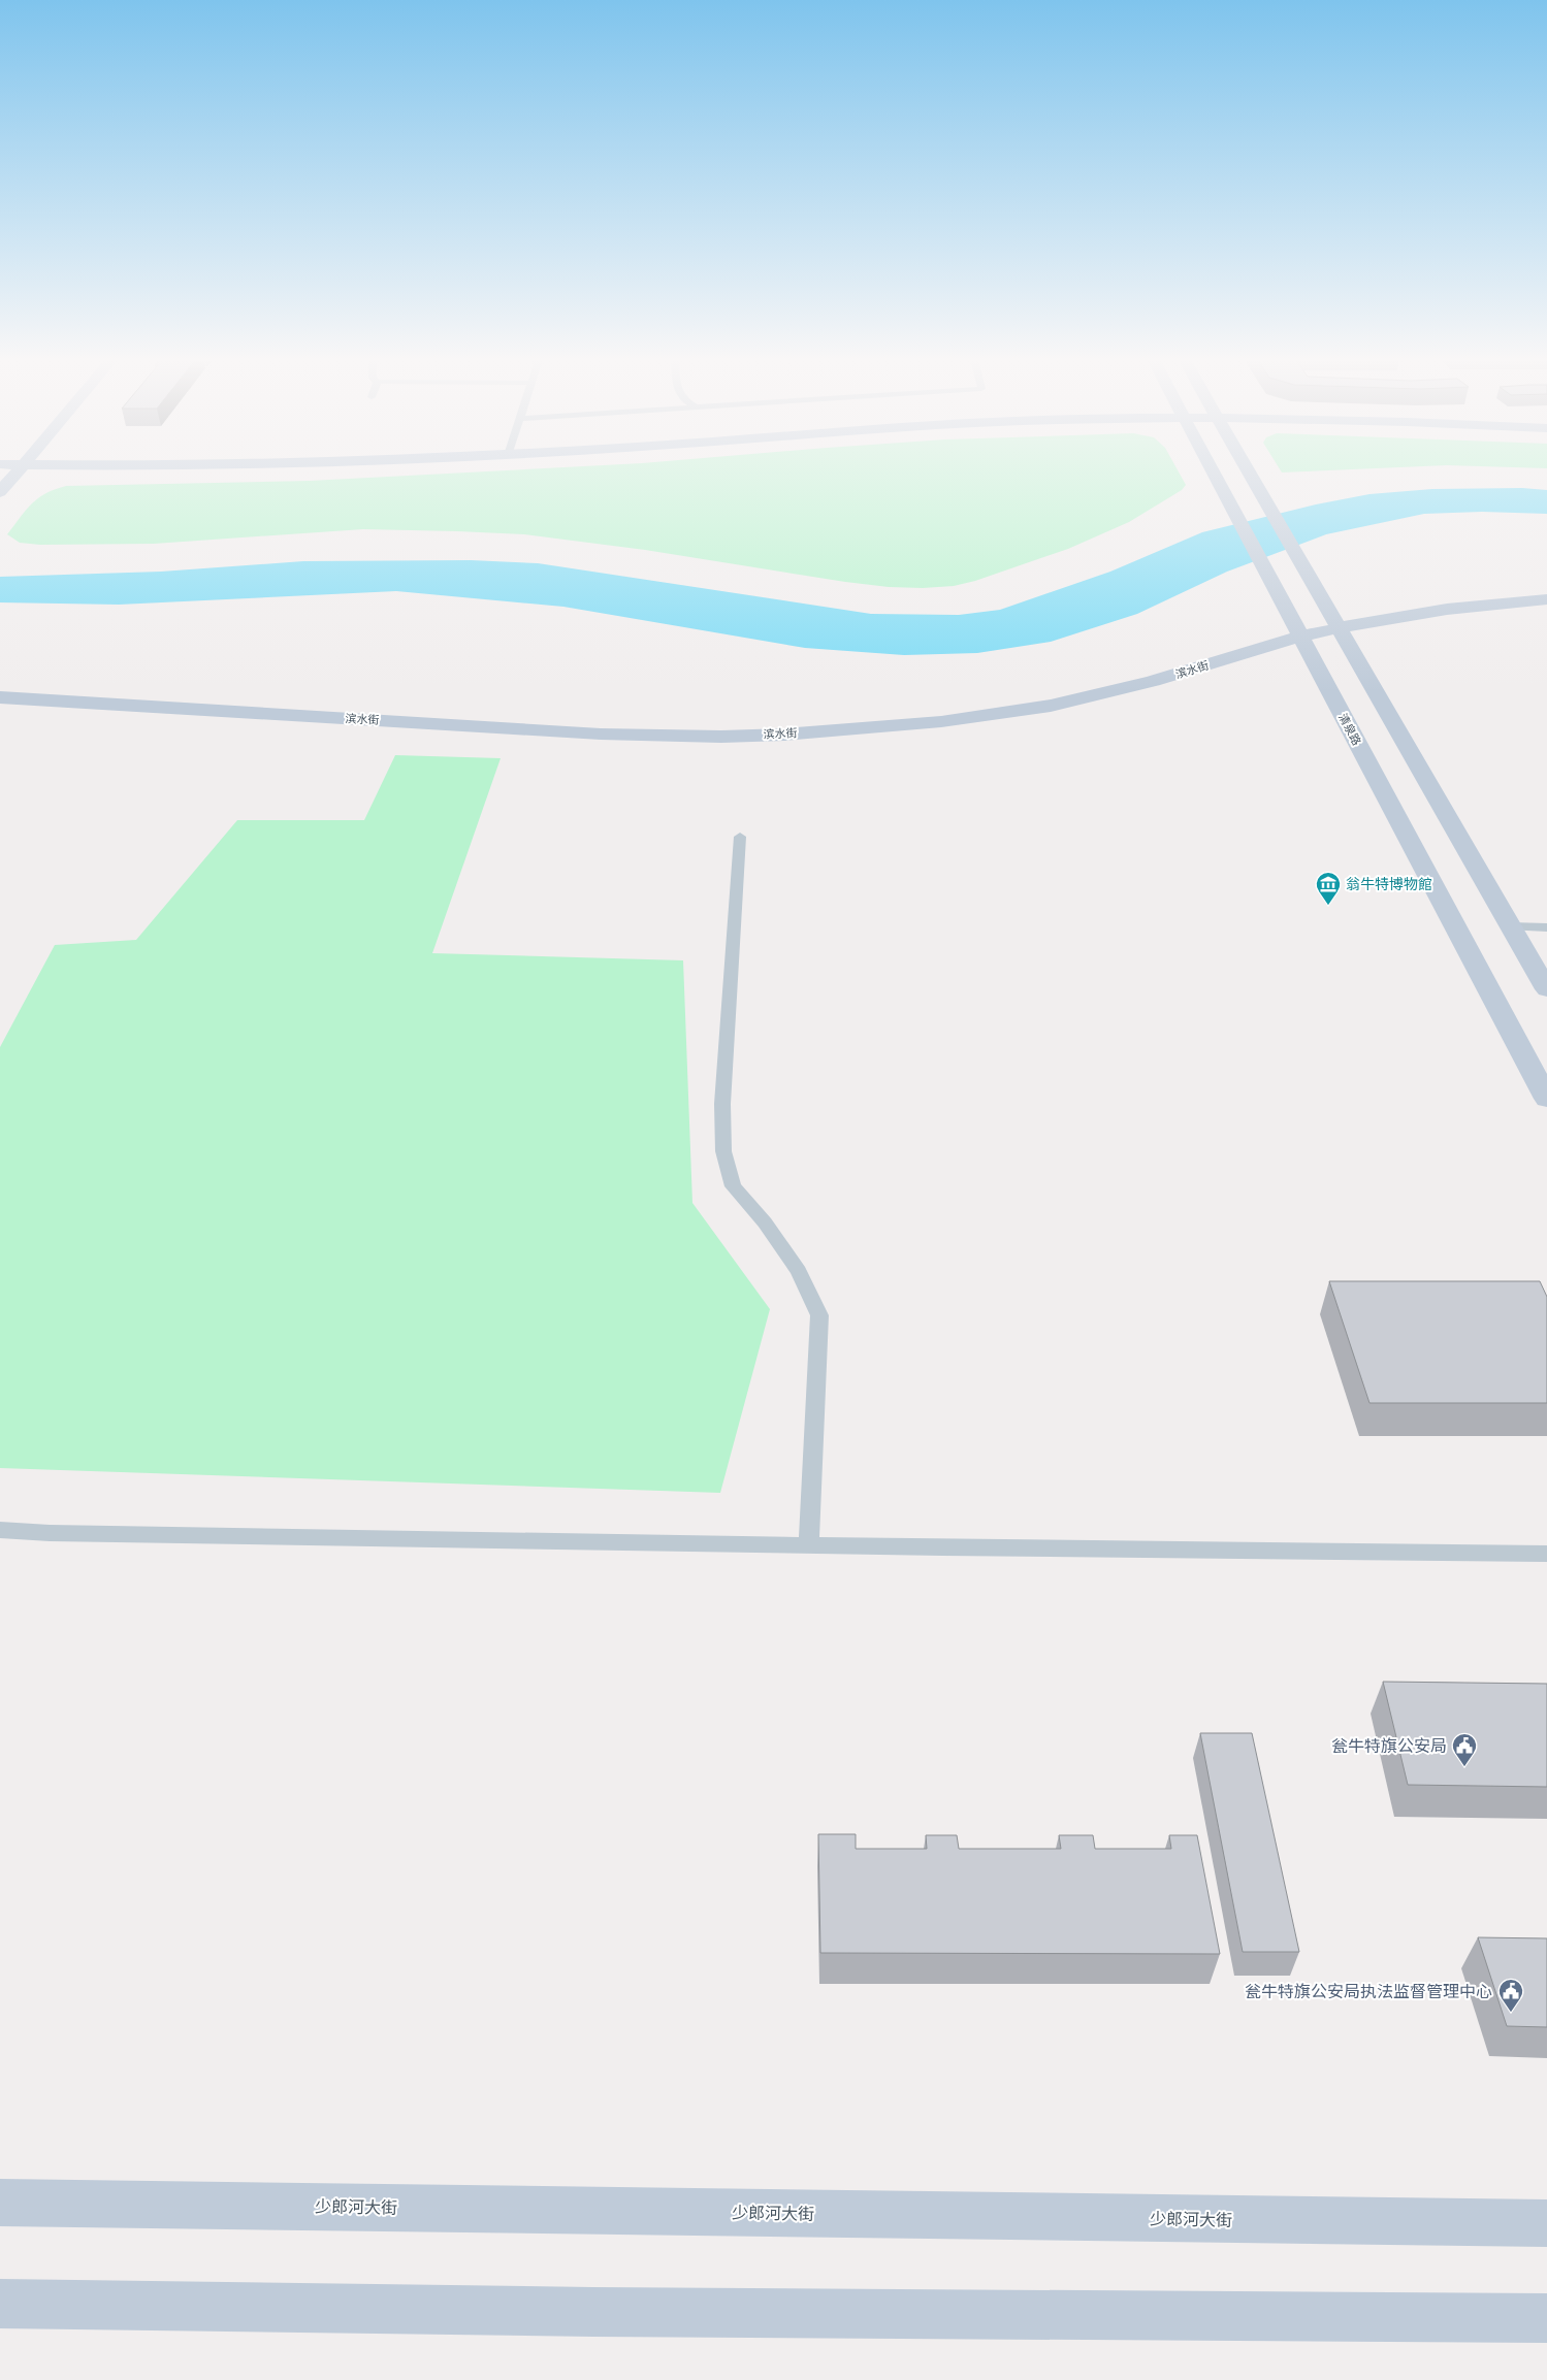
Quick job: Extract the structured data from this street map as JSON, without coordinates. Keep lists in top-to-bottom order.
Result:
{
  "streets": {
    "street": ["滨水街", "清泉路", "少郎河大街"]
  },
  "crossings": [
    ["滨水街", "清泉路"]
  ],
  "places": {
    "museum": ["翁牛特博物館"],
    "public building": ["瓮牛特旗公安局", "瓮牛特旗公安局执法监督管理中心"]
  }
}
